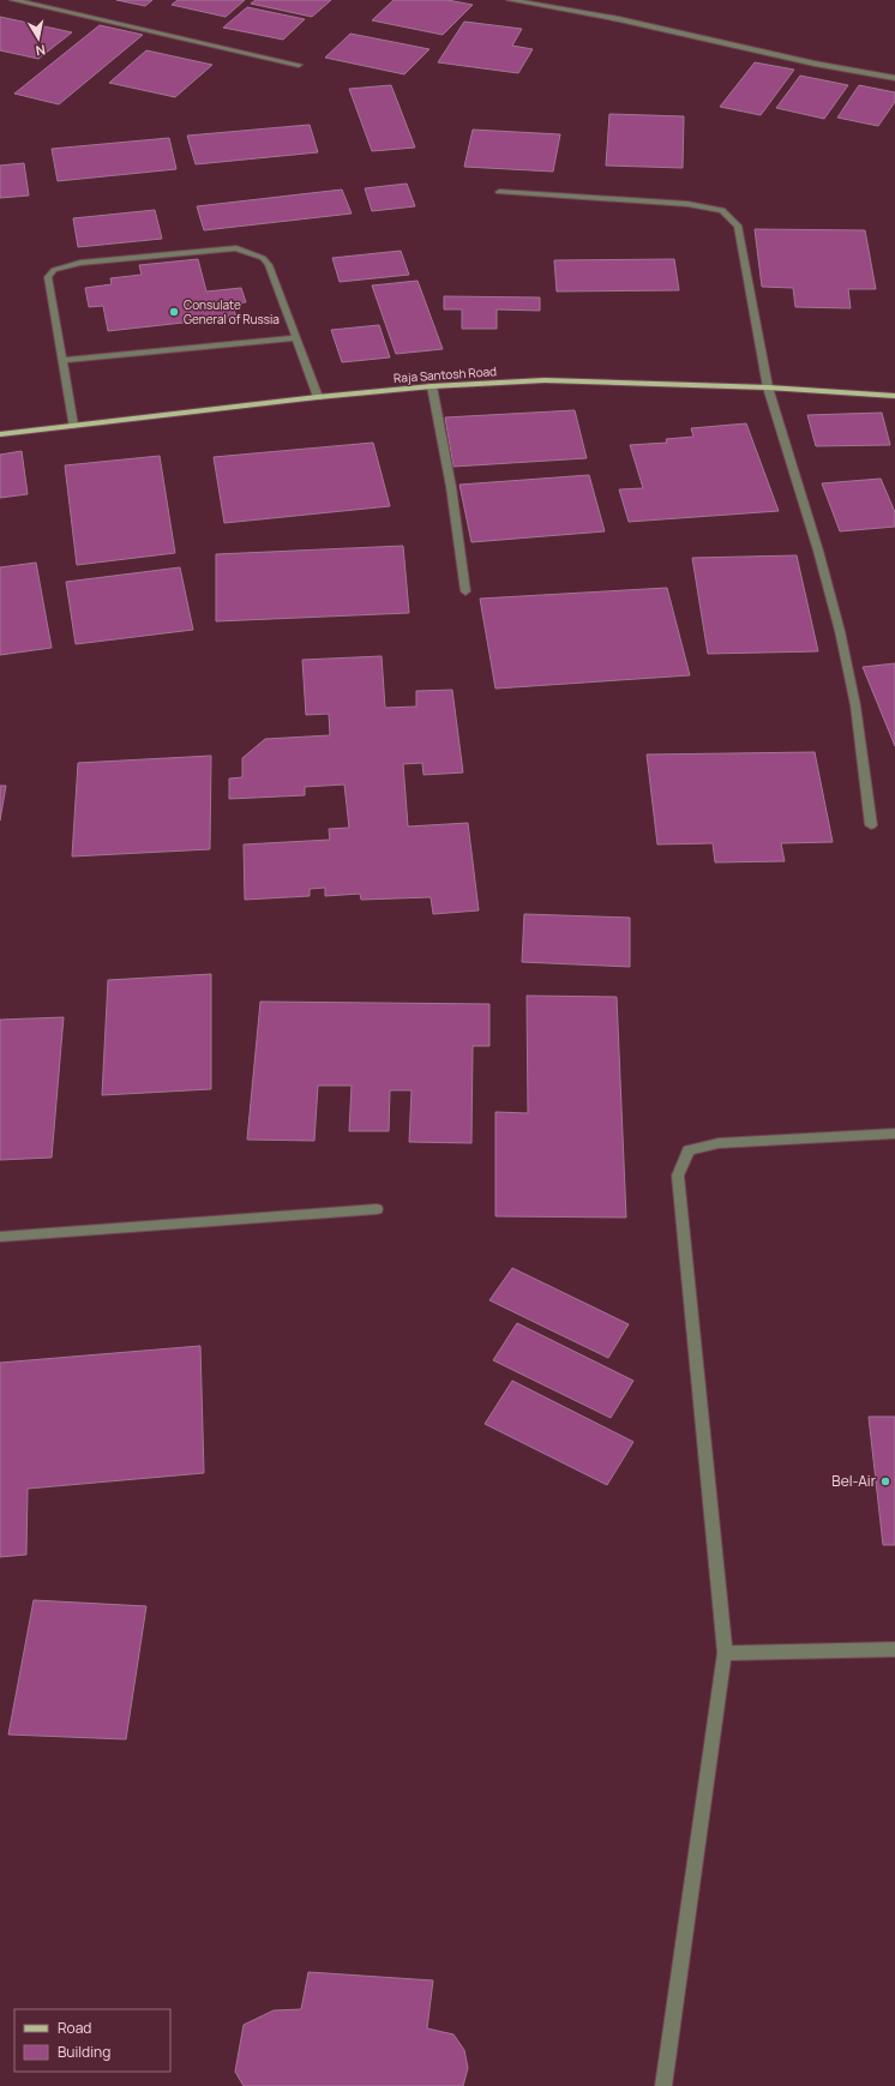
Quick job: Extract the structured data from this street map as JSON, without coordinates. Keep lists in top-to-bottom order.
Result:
{
  "streets": {
    "main road": ["Raja Santosh Road"]
  },
  "places": ["Consulate General of Russia", "Bel-Air"],
  "legend": ["Road", "Building"],
  "north": "bottom"
}
